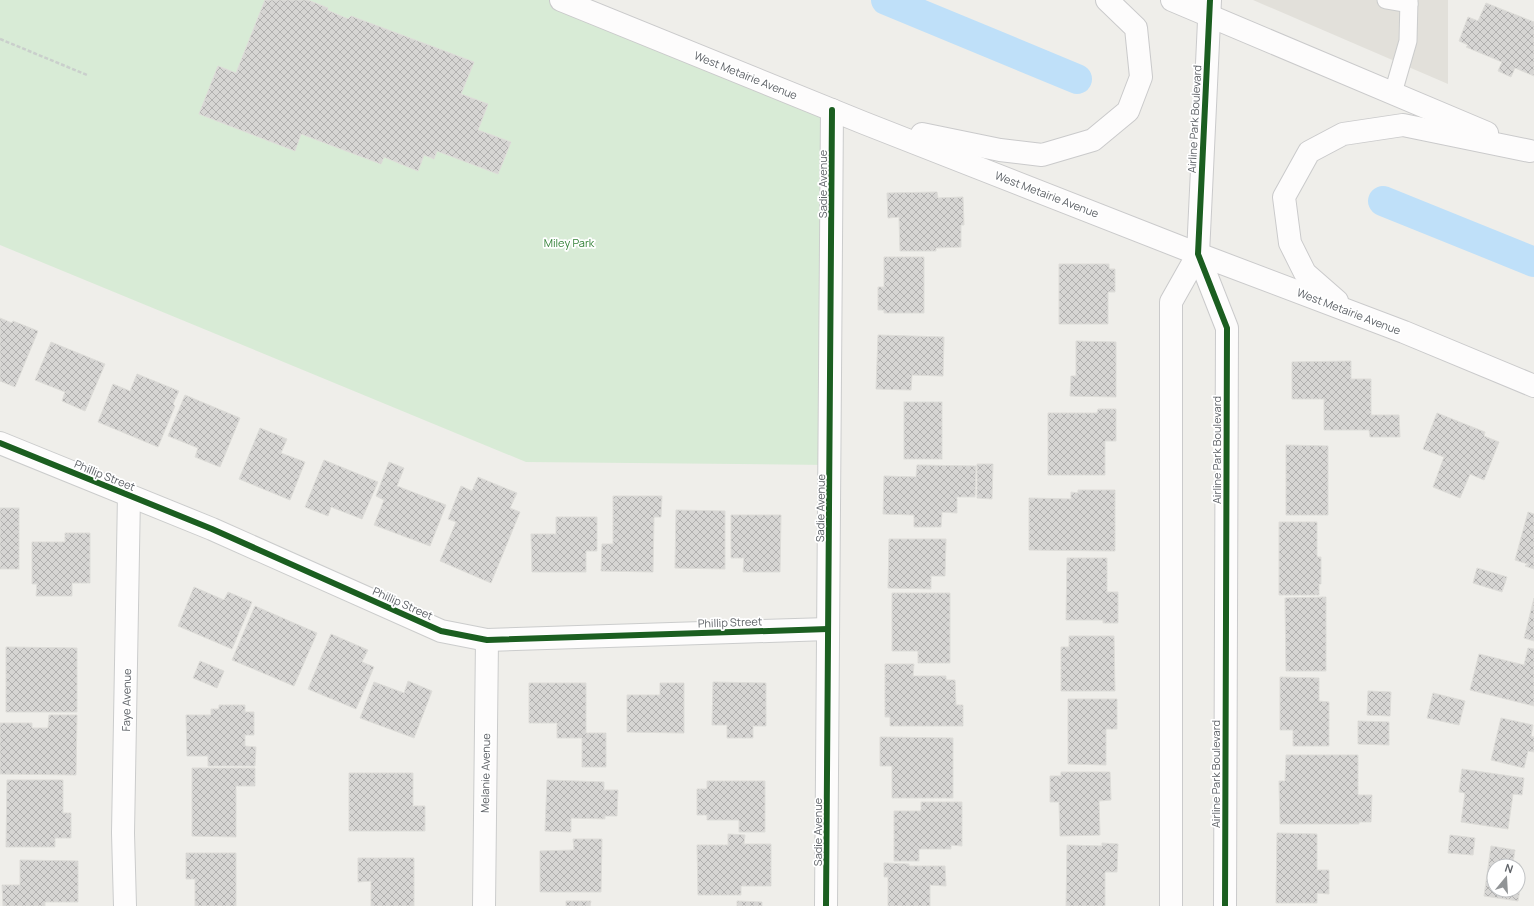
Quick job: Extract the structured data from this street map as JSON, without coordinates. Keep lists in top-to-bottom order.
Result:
{
  "streets": {
    "street": [
      "West Metairie Avenue",
      "Airline Park Boulevard",
      "Sadie Avenue",
      "Phillip Street",
      "Faye Avenue",
      "Melanie Avenue"
    ]
  },
  "crossings": [
    ["West Metairie Avenue", "Airline Park Boulevard"],
    ["West Metairie Avenue", "Sadie Avenue"],
    ["Sadie Avenue", "Phillip Street"],
    ["Phillip Street", "Faye Avenue"],
    ["Phillip Street", "Melanie Avenue"]
  ],
  "parks": ["Miley Park"],
  "north": "top"
}
